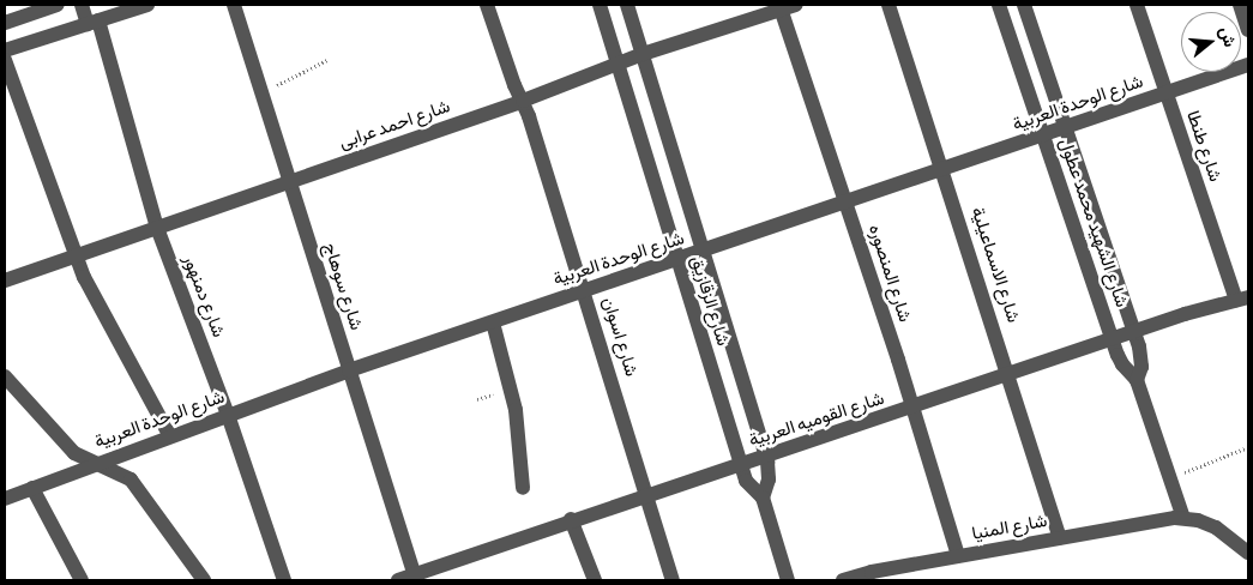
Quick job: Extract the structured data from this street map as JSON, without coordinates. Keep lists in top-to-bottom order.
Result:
{
  "streets": {
    "street": [
      "شارع الوحدة العربية",
      "شارع احمد عرابى",
      "شارع طنطا",
      "شارع الشهيد محمد عطول",
      "شارع الاسماعيلية",
      "شارع المنصوره",
      "شارع سوهاج",
      "شارع دمنهور",
      "شارع الزقازيق",
      "شارع اسوان",
      "شارع القوميه العربية",
      "شارع المنيا"
    ]
  },
  "crossings": [
    ["شارع الوحدة العربية", "شارع طنطا"],
    ["شارع الوحدة العربية", "شارع الشهيد محمد عطول"],
    ["شارع الوحدة العربية", "شارع الاسماعيلية"],
    ["شارع الوحدة العربية", "شارع المنصوره"],
    ["شارع الوحدة العربية", "شارع سوهاج"],
    ["شارع الوحدة العربية", "شارع دمنهور"],
    ["شارع الوحدة العربية", "شارع الزقازيق"],
    ["شارع الوحدة العربية", "شارع اسوان"],
    ["شارع احمد عرابى", "شارع المنصوره"],
    ["شارع احمد عرابى", "شارع سوهاج"],
    ["شارع احمد عرابى", "شارع دمنهور"],
    ["شارع احمد عرابى", "شارع الزقازيق"],
    ["شارع احمد عرابى", "شارع اسوان"],
    ["شارع طنطا", "شارع القوميه العربية"],
    ["شارع الشهيد محمد عطول", "شارع القوميه العربية"],
    ["شارع الشهيد محمد عطول", "شارع المنيا"],
    ["شارع الاسماعيلية", "شارع القوميه العربية"],
    ["شارع الاسماعيلية", "شارع المنيا"],
    ["شارع المنصوره", "شارع القوميه العربية"],
    ["شارع المنصوره", "شارع المنيا"],
    ["شارع سوهاج", "شارع القوميه العربية"],
    ["شارع الزقازيق", "شارع القوميه العربية"],
    ["شارع اسوان", "شارع القوميه العربية"]
  ],
  "north": "right"
}
